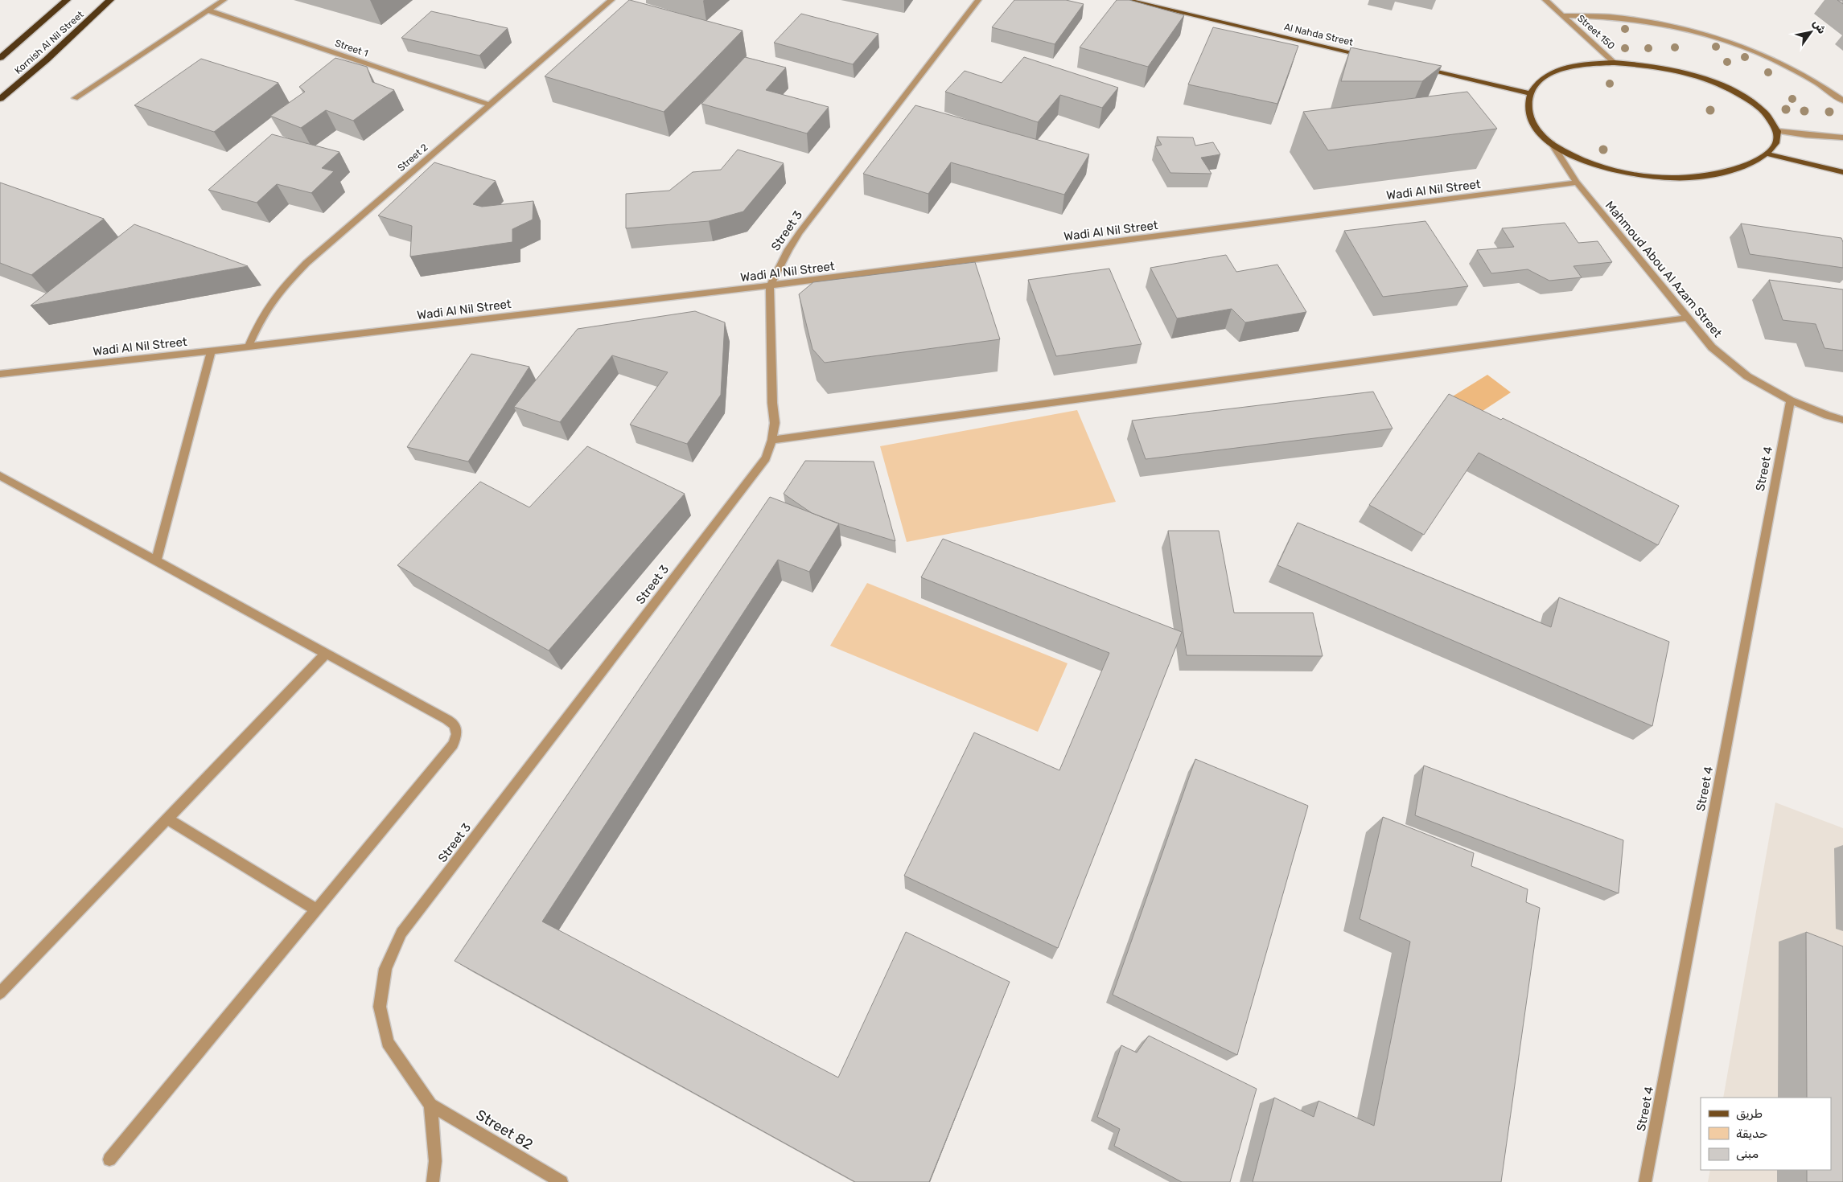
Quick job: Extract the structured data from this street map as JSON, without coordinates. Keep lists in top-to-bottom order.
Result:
{
  "streets": {
    "highway": ["Kornish Al Nil Street"],
    "main road": ["Al Nahda Street"],
    "street": [
      "Street 150",
      "Street 1",
      "Street 2",
      "Wadi Al Nil Street",
      "Street 3",
      "Mahmoud Abou Al Azam Street",
      "Street 4",
      "Street 82"
    ]
  },
  "crossings": [
    ["Street 1", "Street 2"],
    ["Street 2", "Wadi Al Nil Street"],
    ["Wadi Al Nil Street", "Street 3"],
    ["Wadi Al Nil Street", "Mahmoud Abou Al Azam Street"],
    ["Street 3", "Street 82"],
    ["Mahmoud Abou Al Azam Street", "Street 4"]
  ],
  "legend": ["طريق", "حديقة", "مبنى"],
  "north": "top right"
}
